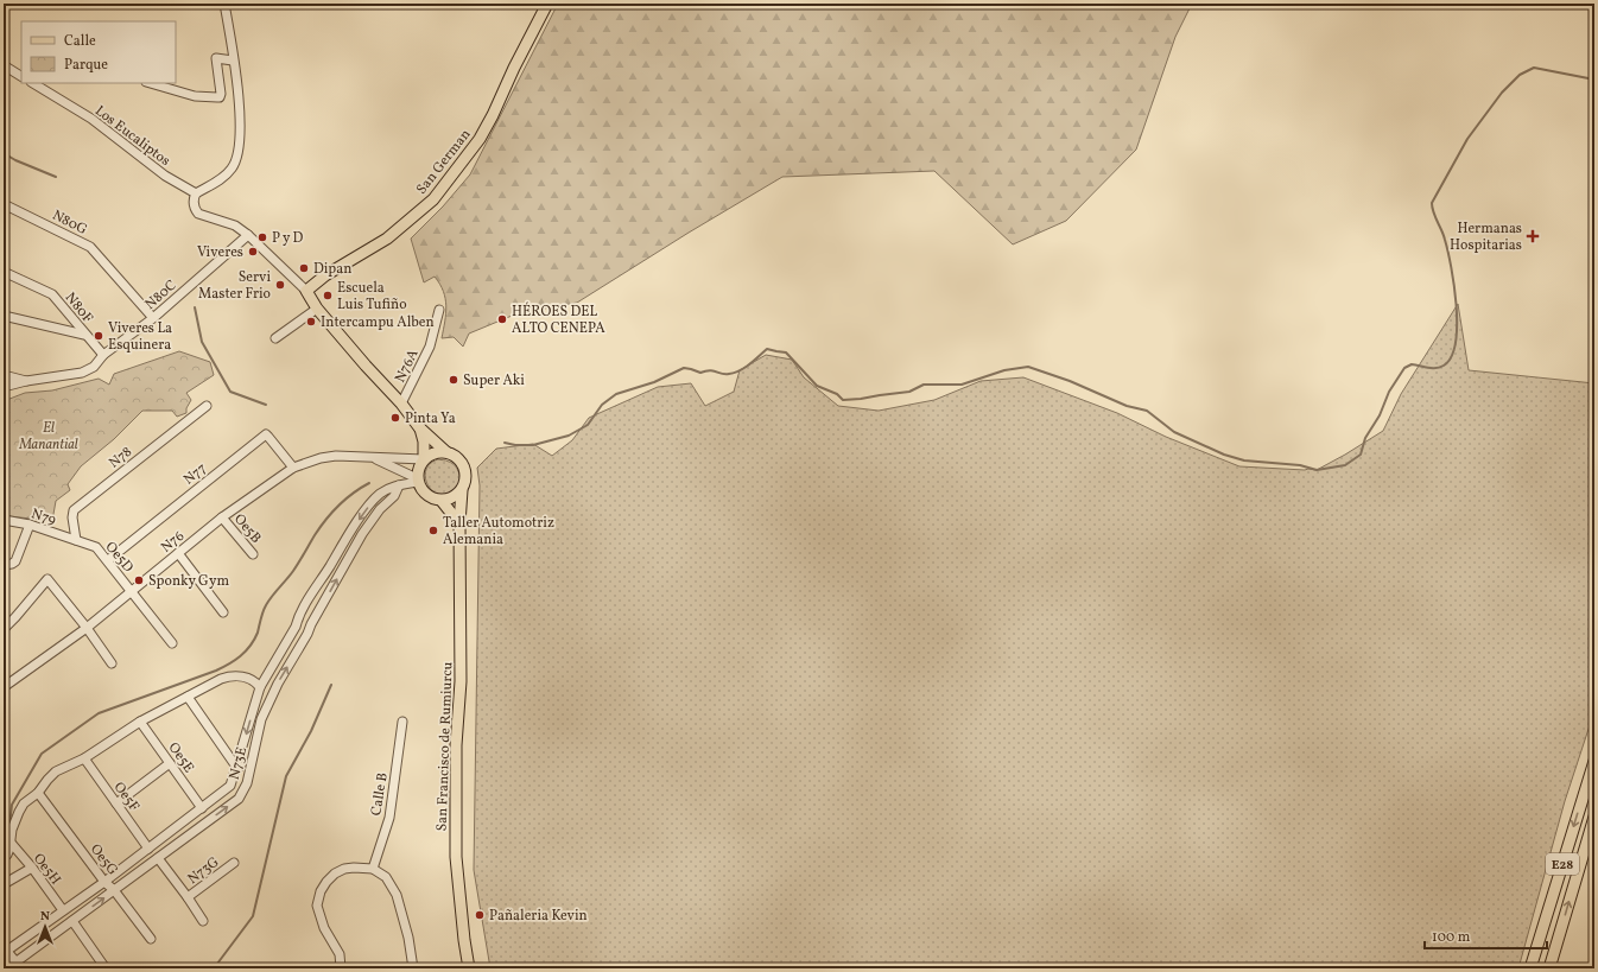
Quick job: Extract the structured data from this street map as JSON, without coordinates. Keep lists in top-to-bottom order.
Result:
{
  "streets": {
    "main road": ["San German", "San Francisco de Rumiurcu", "E28"],
    "street": [
      "Los Eucaliptos",
      "N80G",
      "N80C",
      "N80F",
      "N76A",
      "N78",
      "N77",
      "N79",
      "Oe5B",
      "N76",
      "Oe5D",
      "Oe5E",
      "N73E",
      "Calle B",
      "Oe5F",
      "Oe5G",
      "Oe5H",
      "N73G"
    ]
  },
  "crossings": [
    ["N80G", "N80C"],
    ["N80C", "N80F"],
    ["N78", "N79"],
    ["N78", "Oe5D"],
    ["N77", "N76"],
    ["N77", "Oe5D"],
    ["N79", "Oe5D"],
    ["Oe5B", "N76"],
    ["N76", "Oe5D"],
    ["N76", "San Francisco de Rumiurcu"],
    ["N76", "N73E"],
    ["San Francisco de Rumiurcu", "N73E"],
    ["Oe5E", "N73E"],
    ["N73E", "Oe5F"],
    ["N73E", "Oe5G"],
    ["N73E", "Oe5H"]
  ],
  "parks": ["El Manantial"],
  "places": {
    "health": ["Hermanas Hospitarias"],
    "other": [
      "P y D",
      "Viveres",
      "Dipan",
      "Servi Master Frio",
      "Escuela Luis Tufiño",
      "HÉROES DEL ALTO CENEPA",
      "Intercampu Alben",
      "Viveres La Esquinera",
      "Super Aki",
      "Pinta Ya",
      "Taller Automotriz Alemania",
      "Sponky Gym",
      "Pañaleria Kevin"
    ]
  },
  "legend": ["Calle", "Parque"],
  "scale_bar": "100 m",
  "north": "top"
}
